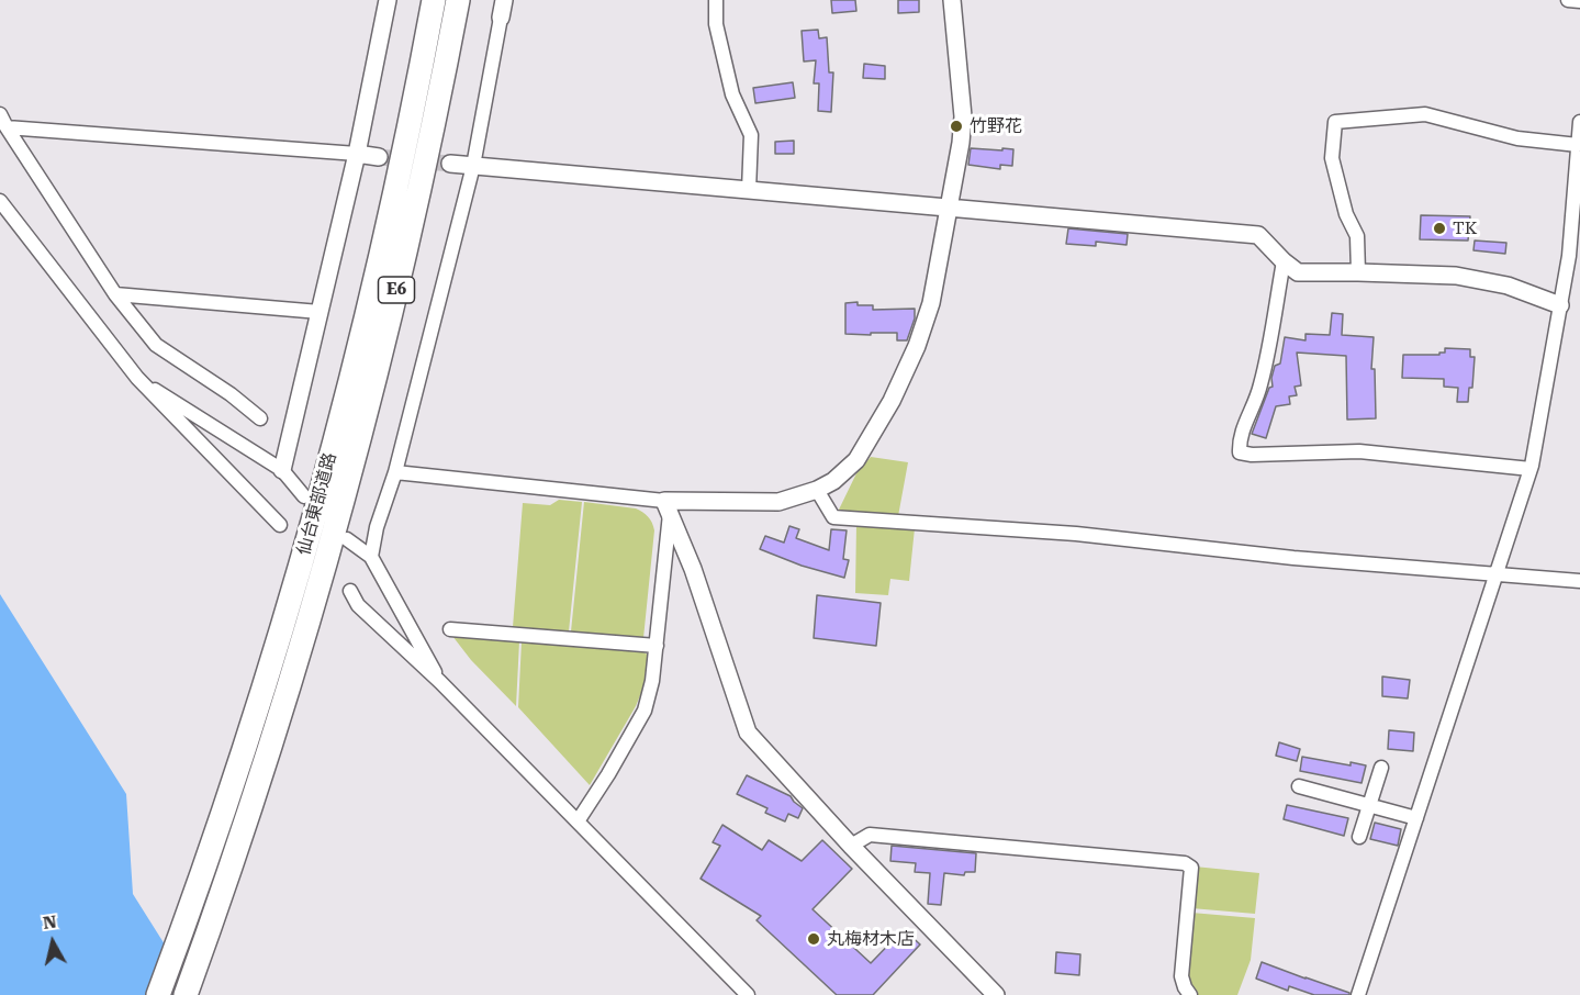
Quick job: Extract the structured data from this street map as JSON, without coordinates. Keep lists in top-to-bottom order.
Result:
{
  "streets": {
    "highway": ["E6", "仙台東部道路"]
  },
  "places": ["竹野花", "TK", "丸梅材木店"],
  "north": "top"
}
